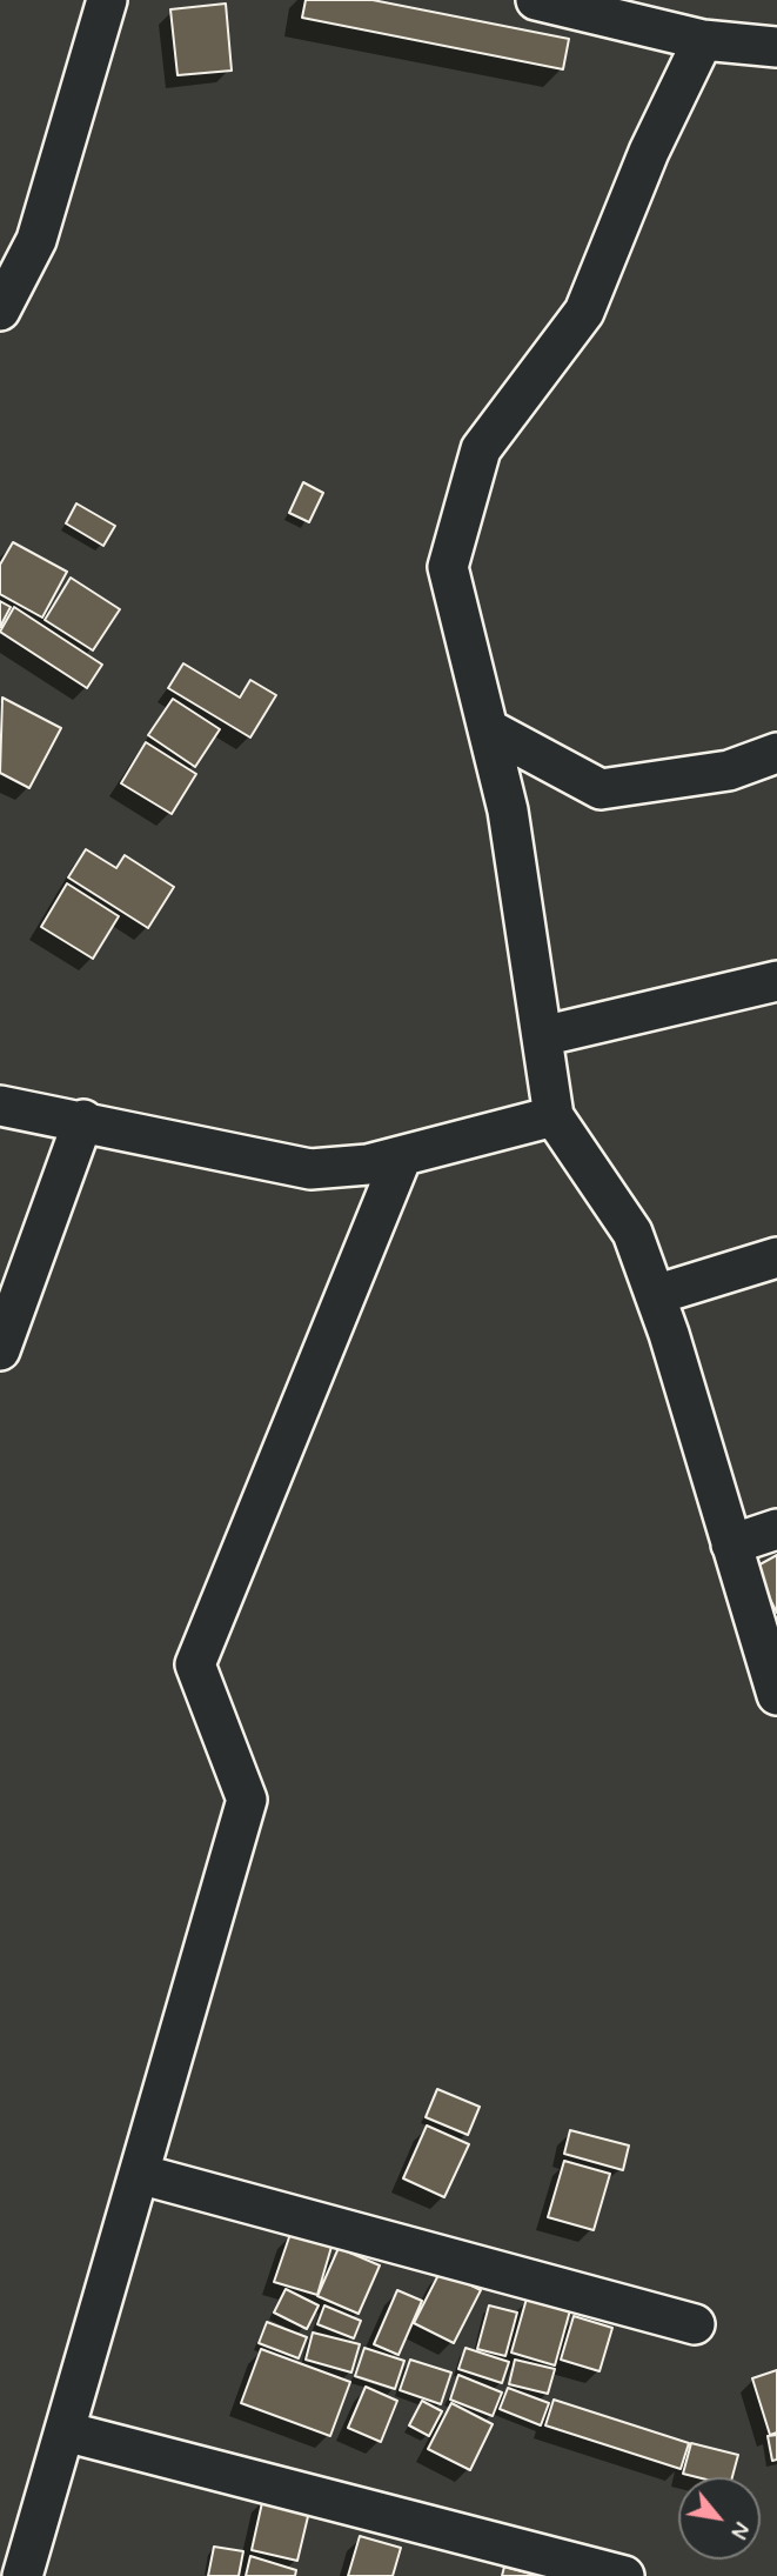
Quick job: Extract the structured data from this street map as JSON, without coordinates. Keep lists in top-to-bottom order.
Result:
{
  "north": "bottom right"
}
